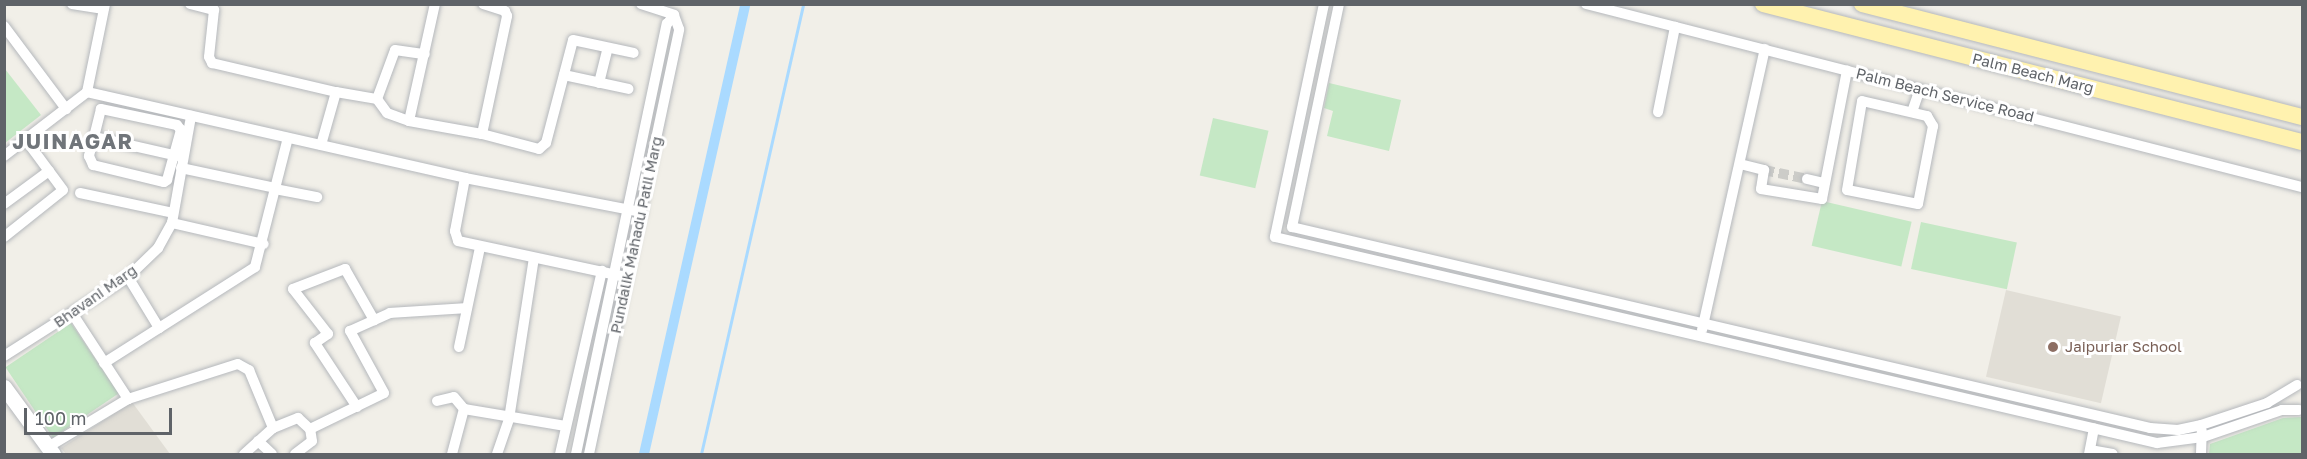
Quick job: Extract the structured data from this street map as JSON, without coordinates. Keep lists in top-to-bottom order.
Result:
{
  "streets": {
    "main road": ["Palm Beach Marg"],
    "street": ["Palm Beach Service Road", "Pundalik Mahadu Patil Marg", "Bhavani Marg"]
  },
  "districts": ["JUINAGAR"],
  "places": ["Jaipuriar School"],
  "scale_bar": "100 m"
}
